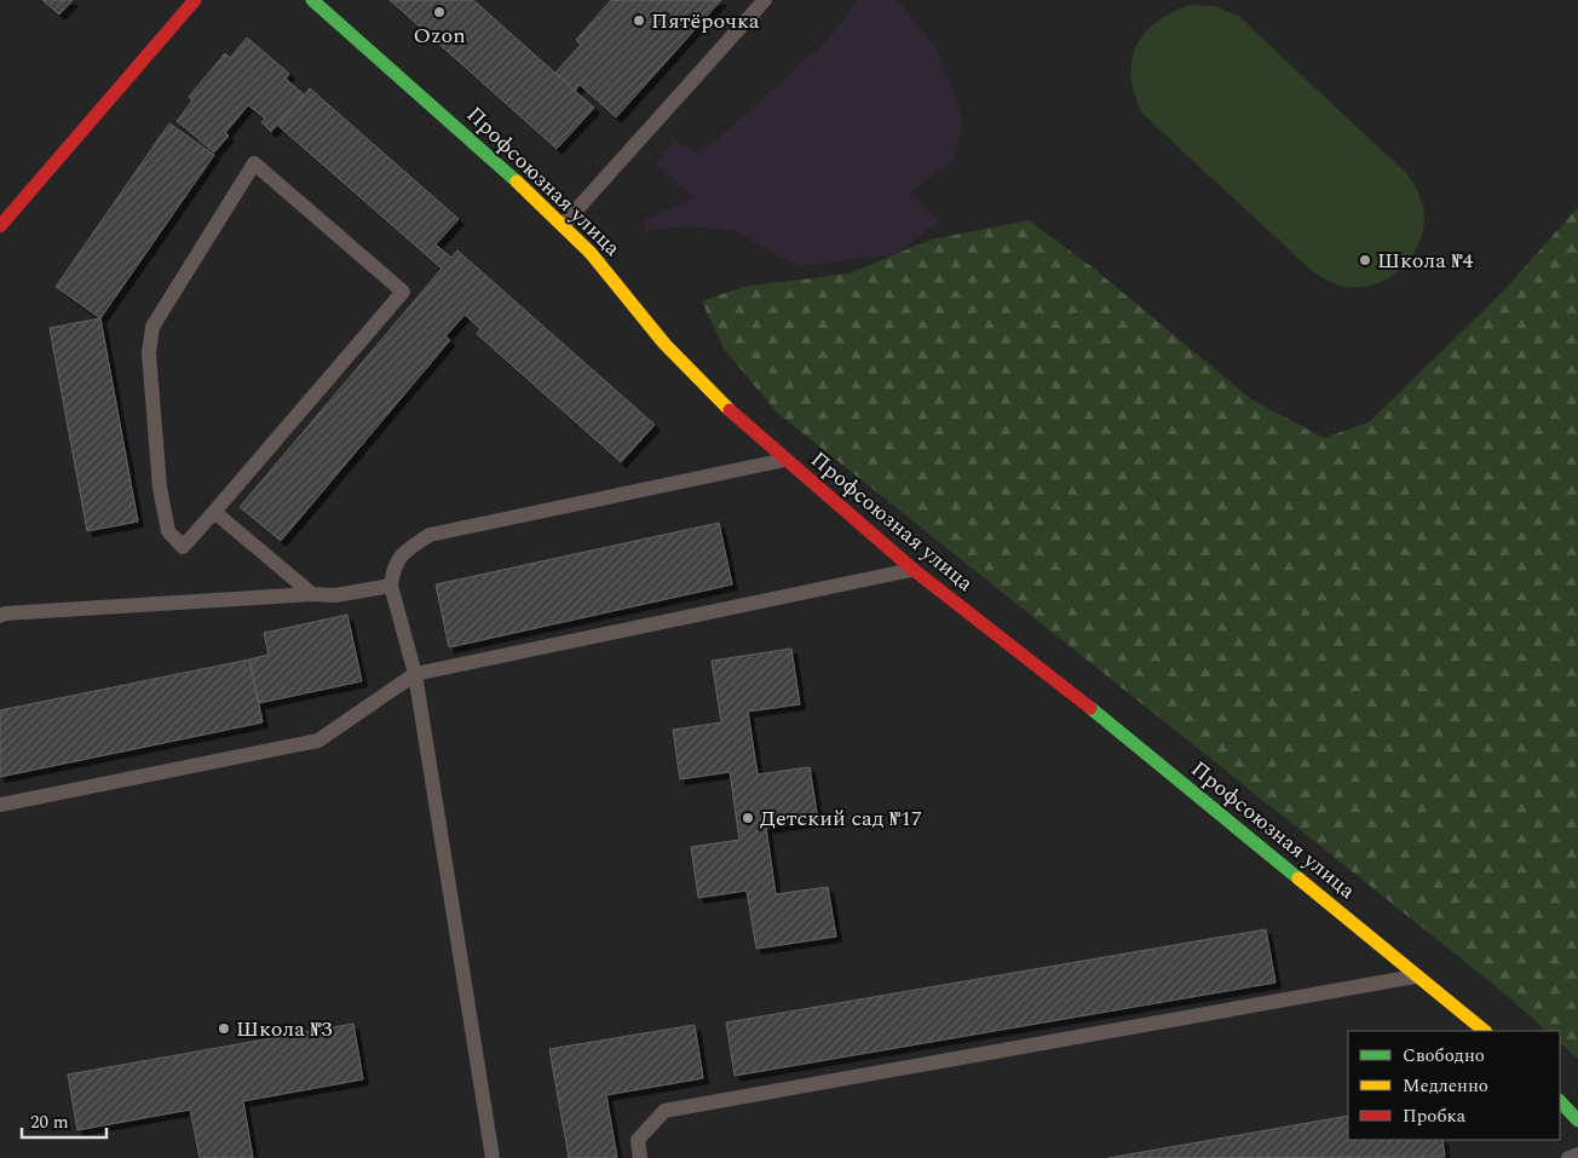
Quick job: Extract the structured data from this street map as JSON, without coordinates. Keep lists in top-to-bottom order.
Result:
{
  "streets": {
    "street": ["Профсоюзная улица"]
  },
  "places": [
    "Ozon",
    "Пятёрочка",
    "Школа №4",
    "Детский сад №17",
    "Школа №3"
  ],
  "legend": ["Свободно", "Медленно", "Пробка"],
  "scale_bar": "20 m"
}
